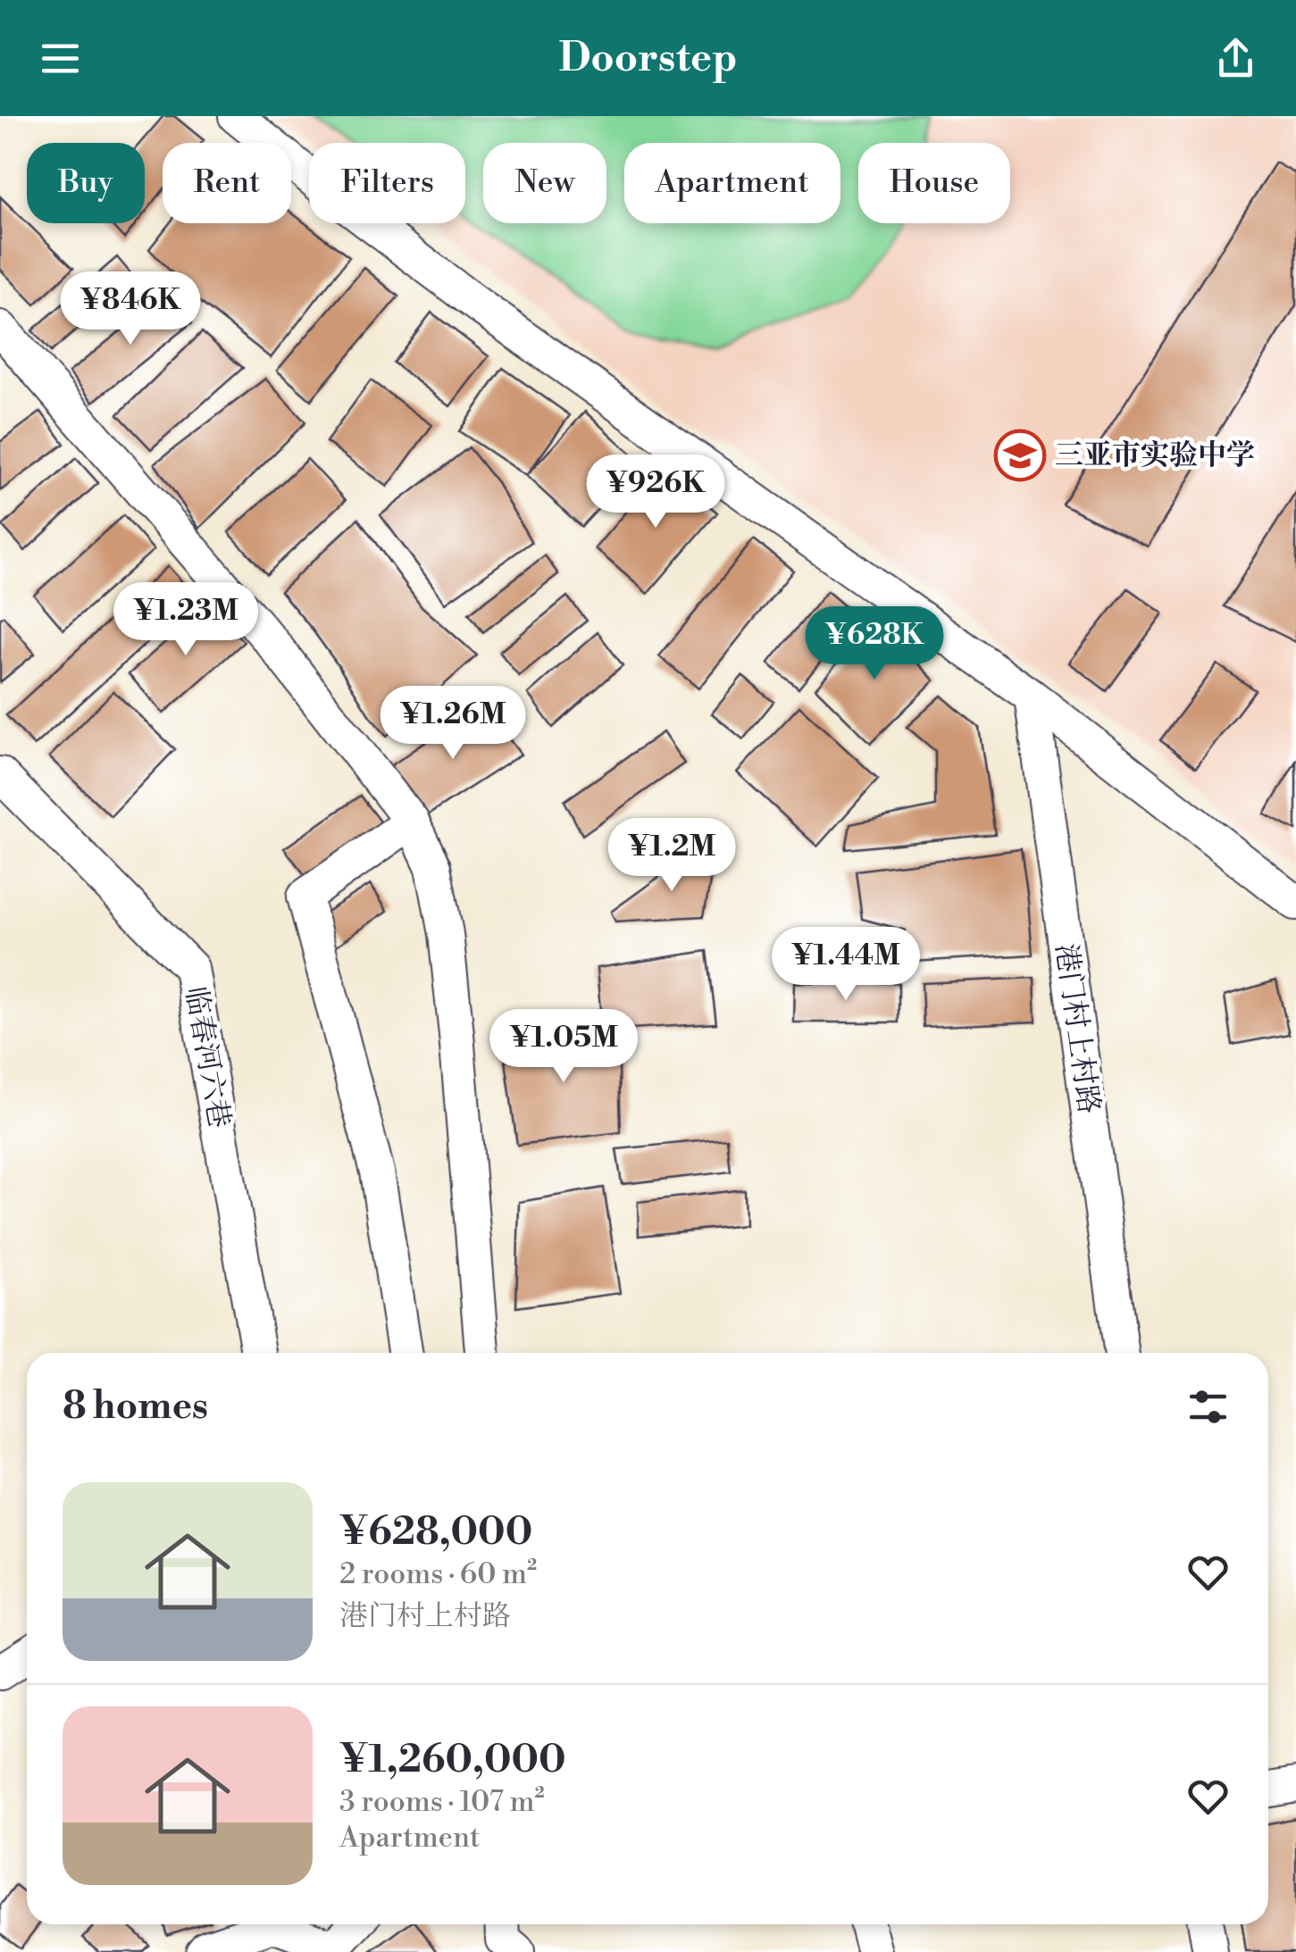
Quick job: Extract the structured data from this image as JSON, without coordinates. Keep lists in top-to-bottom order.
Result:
{
  "streets": {
    "street": ["港门村上村路", "临春河六巷"]
  },
  "places": {
    "school or university": ["三亚市实验中学"]
  },
  "page": {
    "header": "Doorstep",
    "chip": [
      "Buy",
      "Rent",
      "Filters",
      "New",
      "Apartment",
      "House"
    ],
    "price": [
      "¥846K",
      "¥926K",
      "¥1.23M",
      "¥628K",
      "¥1.26M",
      "¥1.2M",
      "¥1.44M",
      "¥1.05M"
    ],
    "heading": "8 homes",
    "list": [
      {
        "name": "¥628,000",
        "note": "2 rooms · 60 m² · 港门村上村路"
      },
      {
        "name": "¥1,260,000",
        "note": "3 rooms · 107 m² · Apartment"
      }
    ]
  }
}
